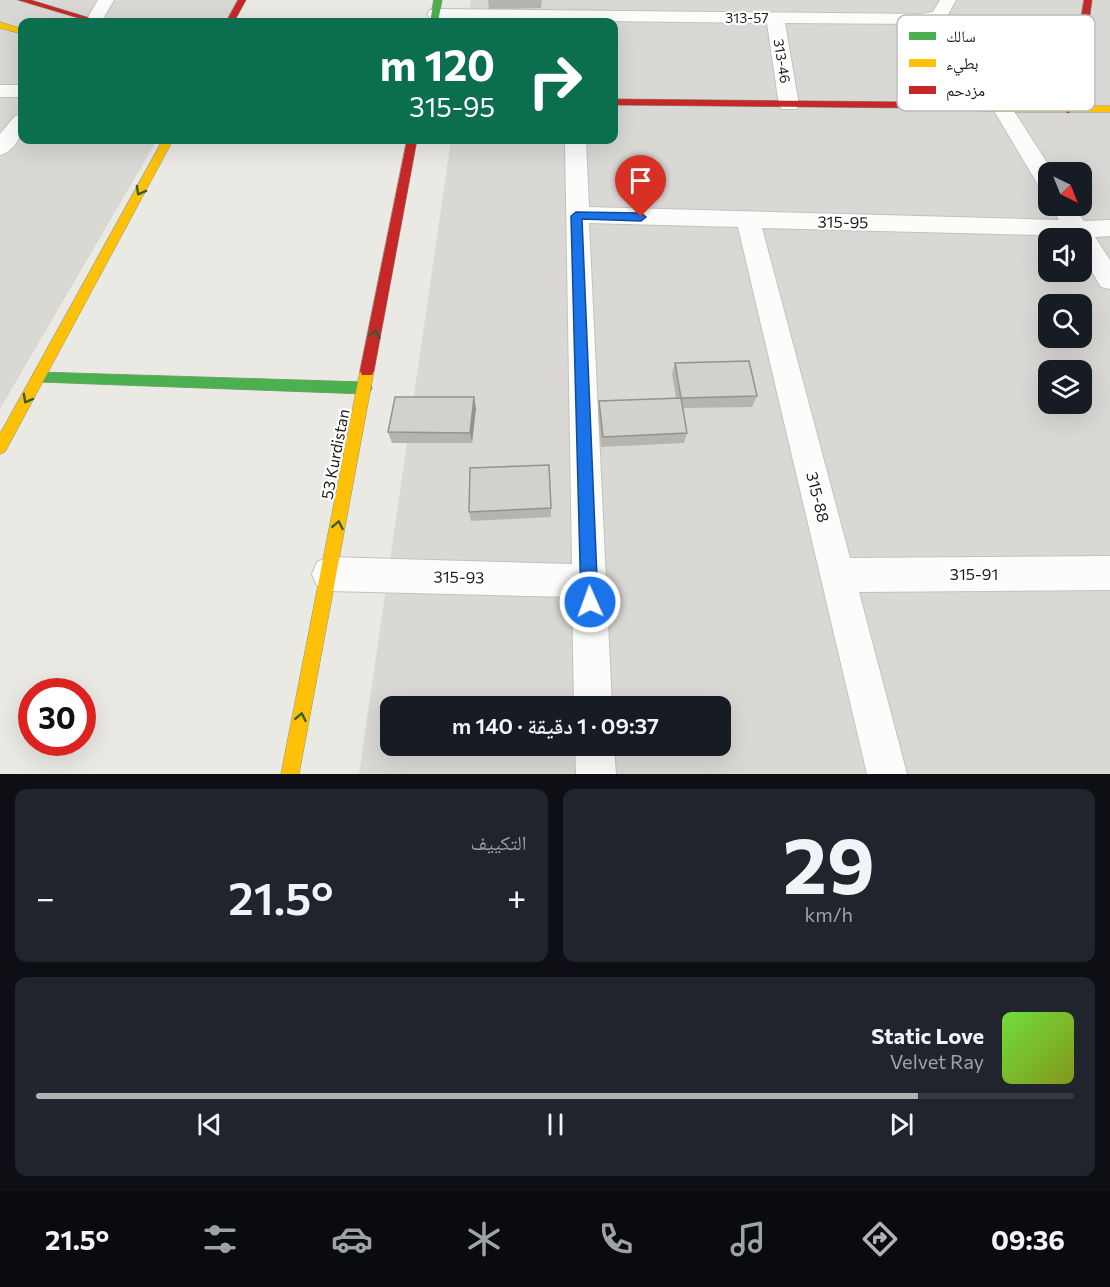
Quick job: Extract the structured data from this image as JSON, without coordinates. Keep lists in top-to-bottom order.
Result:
{
  "streets": {
    "main road": ["53 Kurdistan"],
    "street": [
      "313-57",
      "313-46",
      "315-95",
      "315-88",
      "315-91",
      "315-93"
    ]
  },
  "crossings": [
    ["313-57", "313-46"],
    ["315-95", "315-88"],
    ["53 Kurdistan", "315-93"],
    ["315-88", "315-91"]
  ],
  "one_way": ["53 Kurdistan"],
  "legend": ["سالك", "بطيء", "مزدحم"],
  "north": "bottom right",
  "page": {
    "turn": ["120 m", "315-95"],
    "limit": "30",
    "trip": "09:37 · 1 دقيقة · 140 m",
    "tile": [
      ["29", "km/h"],
      "التكييف"
    ],
    "heat": ["−", "21.5°", "+"],
    "song": ["Static Love", "Velvet Ray"],
    "tabs": ["09:36", "21.5°"]
  }
}
